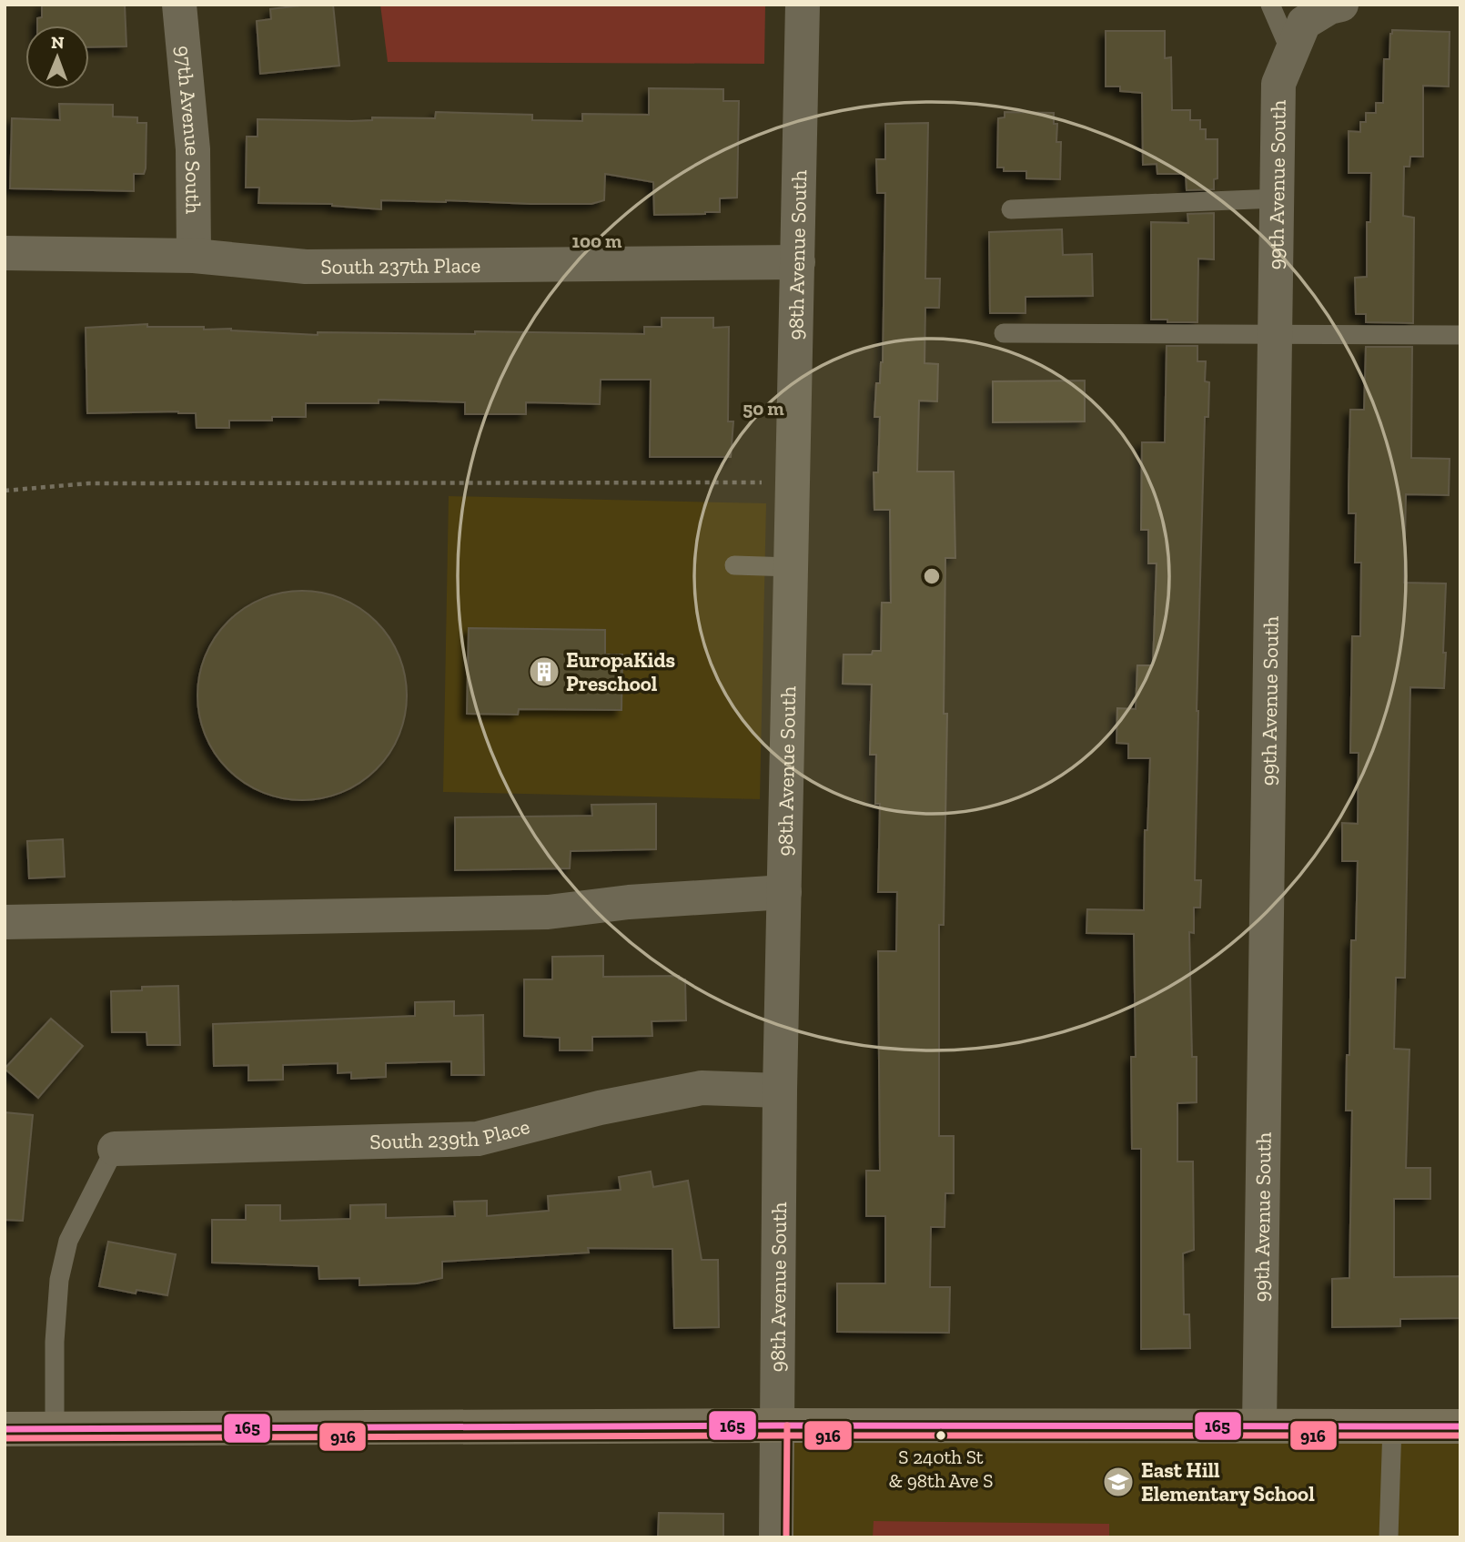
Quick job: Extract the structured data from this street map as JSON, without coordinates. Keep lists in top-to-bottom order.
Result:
{
  "streets": {
    "street": [
      "97th Avenue South",
      "99th Avenue South",
      "98th Avenue South",
      "South 237th Place",
      "South 239th Place"
    ]
  },
  "crossings": [
    ["97th Avenue South", "South 237th Place"],
    ["98th Avenue South", "South 237th Place"],
    ["98th Avenue South", "South 239th Place"]
  ],
  "places": {
    "building": ["EuropaKids Preschool"],
    "other": ["S 240th St & 98th Ave S"],
    "school or university": ["East Hill Elementary School"]
  },
  "lines": ["transit line 165", "transit line 916"],
  "north": "top",
  "rings": ["100 m", "50 m"]
}
